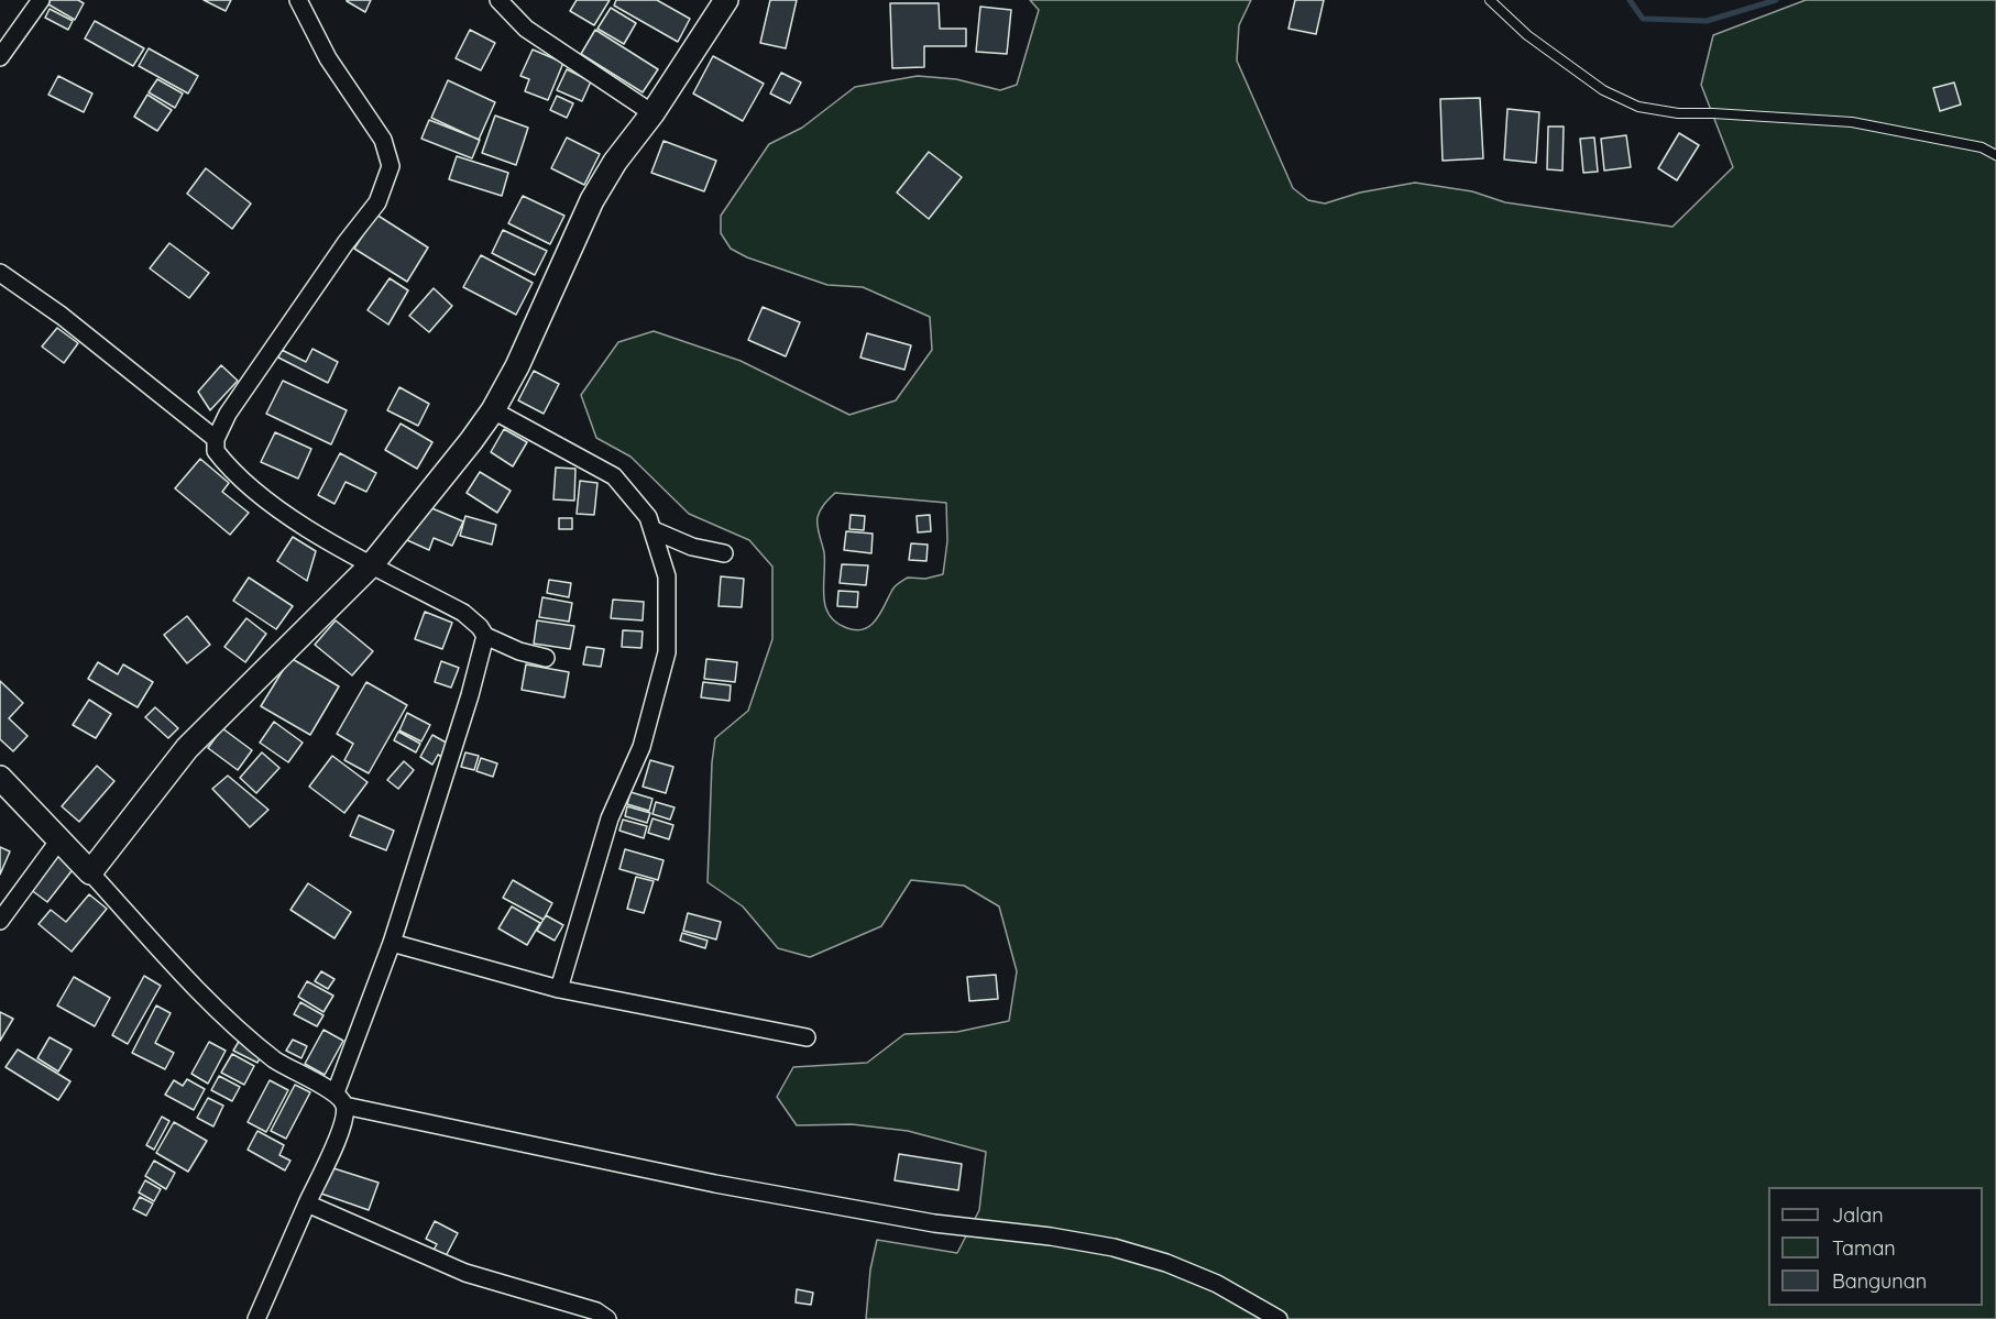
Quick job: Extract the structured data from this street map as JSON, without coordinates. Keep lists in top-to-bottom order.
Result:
{
  "legend": ["Jalan", "Taman", "Bangunan"]
}
